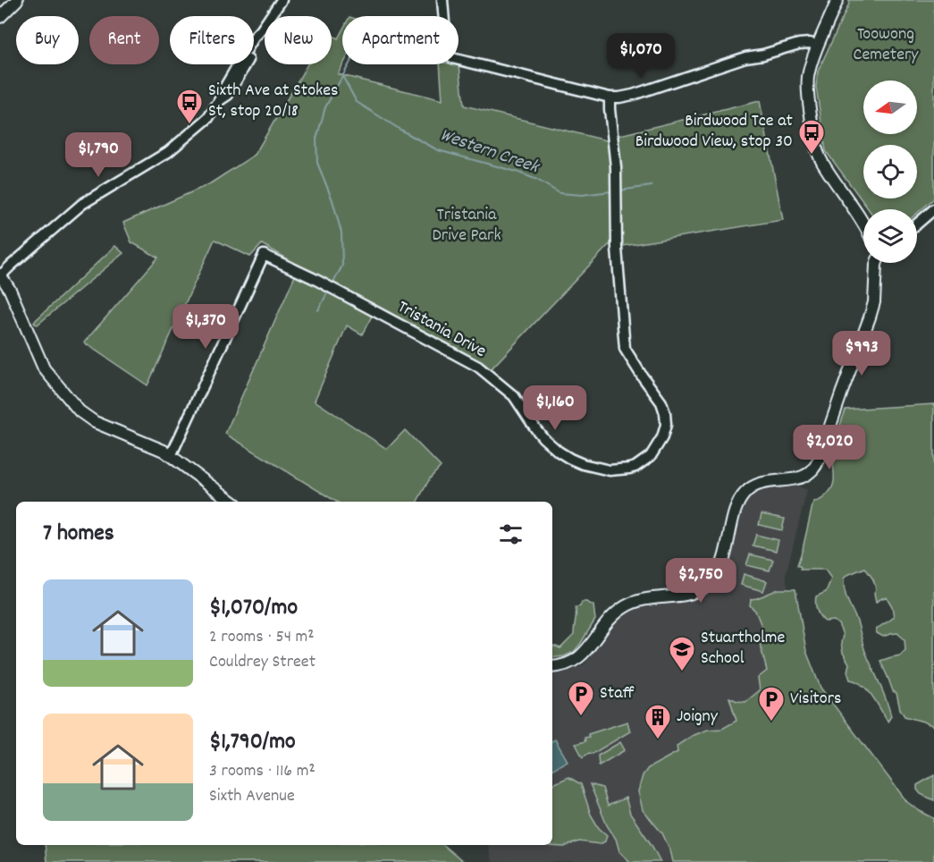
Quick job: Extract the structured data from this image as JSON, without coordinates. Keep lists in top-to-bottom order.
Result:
{
  "streets": {
    "street": ["Tristania Drive"]
  },
  "water": ["Western Creek"],
  "parks": ["Toowong Cemetery", "Tristania Drive Park"],
  "places": {
    "bus stop": ["Sixth Ave at Stokes St, stop 20/18", "Birdwood Tce at Birdwood View, stop 30"],
    "school or university": ["Stuartholme School"],
    "parking": ["Staff", "Visitors"],
    "building": ["Joigny"]
  },
  "north": "left",
  "page": {
    "chip": [
      "Buy",
      "Rent",
      "Filters",
      "New",
      "Apartment"
    ],
    "price": [
      "$1,070",
      "$1,790",
      "$1,370",
      "$993",
      "$1,160",
      "$2,020",
      "$2,750"
    ],
    "heading": "7 homes",
    "list": [
      {
        "name": "$1,070/mo",
        "note": "2 rooms · 54 m² · Couldrey Street"
      },
      {
        "name": "$1,790/mo",
        "note": "3 rooms · 116 m² · Sixth Avenue"
      }
    ]
  }
}
